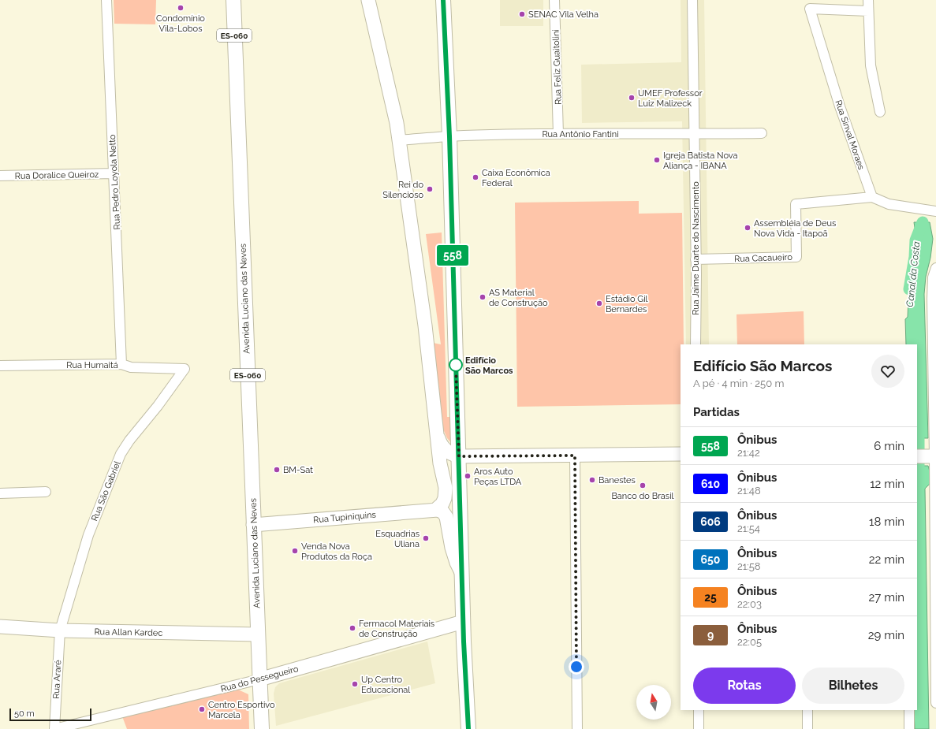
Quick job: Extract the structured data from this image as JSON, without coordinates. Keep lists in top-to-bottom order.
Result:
{
  "streets": {
    "main road": ["ES-060", "Avenida Luciano das Neves"],
    "street": [
      "Rua Feliz Guaitolini",
      "Rua Antônio Fantini",
      "Rua Sinval Moraes",
      "Rua Doralice Queiroz",
      "Rua Pedro Loyola Netto",
      "Rua Jaime Duarte do Nascimento",
      "Rua Cacaueiro",
      "Rua Humaitá",
      "Rua São Gabriel",
      "Rua Tupiniquins",
      "Rua Allan Kardec",
      "Rua do Pessegueiro",
      "Rua Araré"
    ]
  },
  "crossings": [
    ["Rua Feliz Guaitolini", "Rua Antônio Fantini"],
    ["Rua Antônio Fantini", "Rua Jaime Duarte do Nascimento"],
    ["Rua Sinval Moraes", "Rua Cacaueiro"],
    ["Rua Doralice Queiroz", "Rua Pedro Loyola Netto"],
    ["Rua Pedro Loyola Netto", "Rua Humaitá"],
    ["Rua Jaime Duarte do Nascimento", "Rua Cacaueiro"],
    ["Avenida Luciano das Neves", "Rua Tupiniquins"],
    ["Avenida Luciano das Neves", "Rua Allan Kardec"],
    ["Avenida Luciano das Neves", "Rua do Pessegueiro"],
    ["Rua Humaitá", "Rua São Gabriel"],
    ["Rua São Gabriel", "Rua Allan Kardec"],
    ["Rua São Gabriel", "Rua Araré"],
    ["Rua Allan Kardec", "Rua Araré"],
    ["Rua do Pessegueiro", "Rua Araré"]
  ],
  "water": ["Canal da Costa"],
  "places": [
    "Condomínio Vila-Lobos",
    "SENAC Vila Velha",
    "UMEF Professor Luiz Malizeck",
    "Igreja Batista Nova Aliança - IBANA",
    "Caixa Econômica Federal",
    "Rei do Silencioso",
    "Assembléia de Deus Nova Vida - Itapoã",
    "AS Material de Construção",
    "Estádio Gil Bernardes",
    "Edifício São Marcos",
    "BM-Sat",
    "Aros Auto Peças LTDA",
    "Banestes",
    "Banco do Brasil",
    "Esquadrias Uliana",
    "Venda Nova Produtos da Roça",
    "Fermacol Materiais de Construção",
    "Up Centro Educacional",
    "Centro Esportivo Marcela"
  ],
  "lines": ["bus line 558"],
  "scale_bar": "50 m",
  "north": "top",
  "page": {
    "on_map": "558",
    "heading": [
      ["Edifício São Marcos", "A pé · 4 min · 250 m"],
      "Partidas"
    ],
    "list": [
      {
        "mark": "558",
        "name": "Ônibus",
        "note": "21:42",
        "value": "6 min"
      },
      {
        "mark": "610",
        "name": "Ônibus",
        "note": "21:48",
        "value": "12 min"
      },
      {
        "mark": "606",
        "name": "Ônibus",
        "note": "21:54",
        "value": "18 min"
      },
      {
        "mark": "650",
        "name": "Ônibus",
        "note": "21:58",
        "value": "22 min"
      },
      {
        "mark": "25",
        "name": "Ônibus",
        "note": "22:03",
        "value": "27 min"
      },
      {
        "mark": "9",
        "name": "Ônibus",
        "note": "22:05",
        "value": "29 min"
      }
    ],
    "buttons": ["Rotas", "Bilhetes"],
    "scale": "50 m"
  }
}
